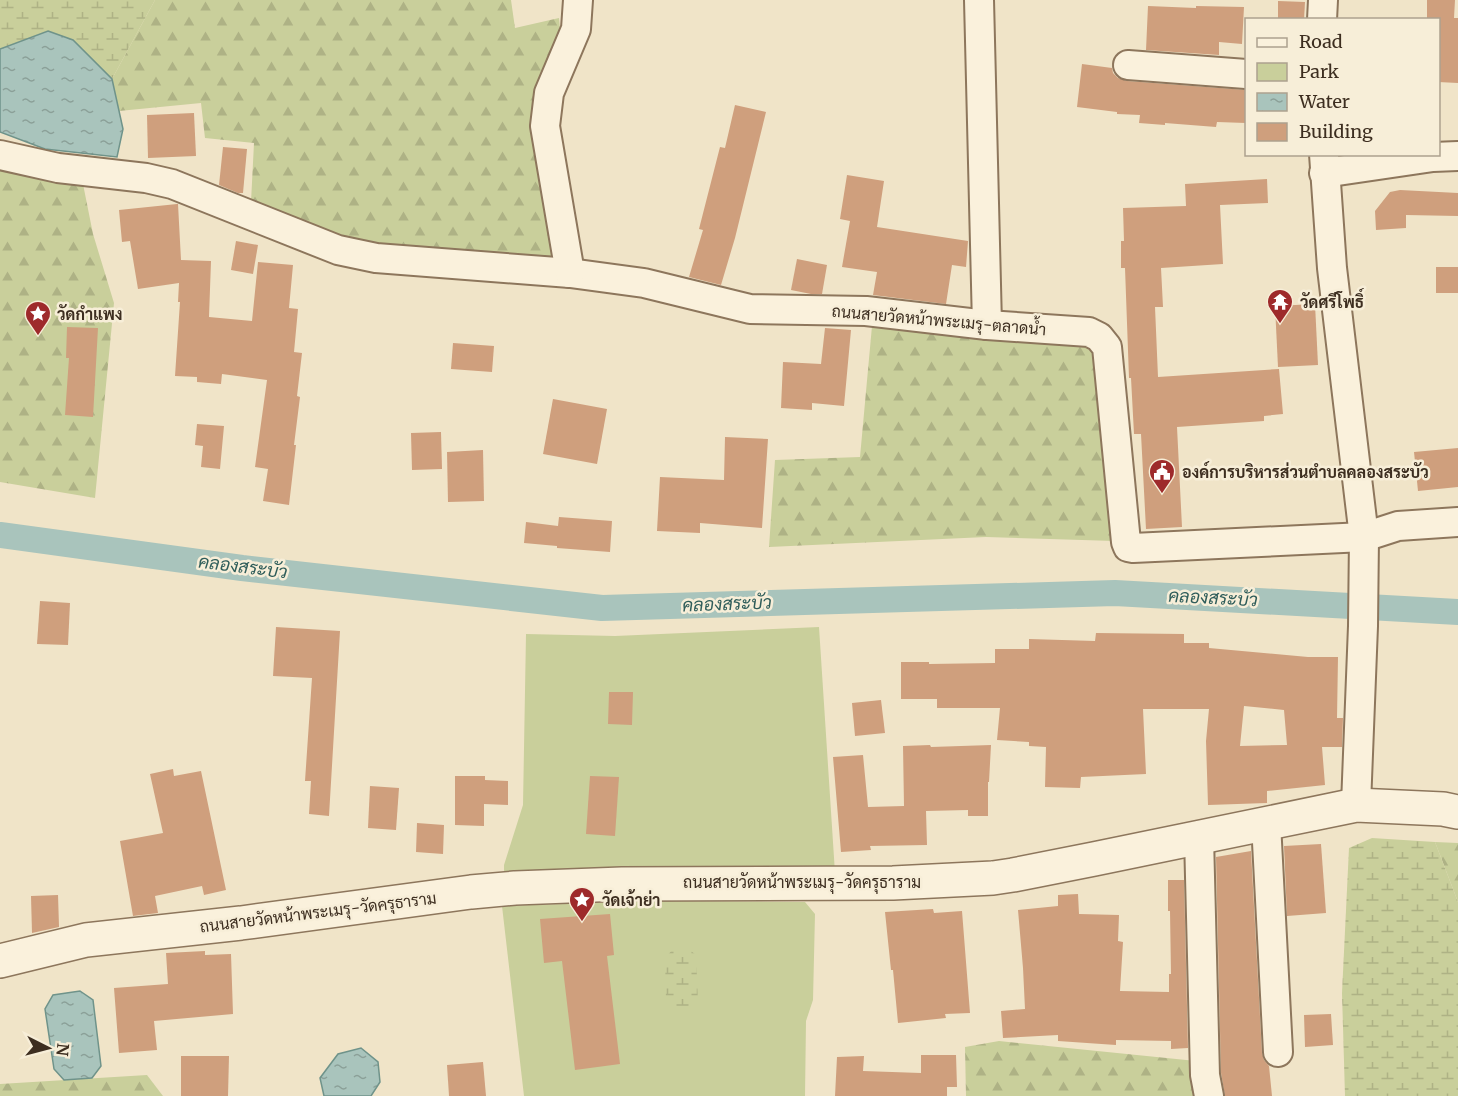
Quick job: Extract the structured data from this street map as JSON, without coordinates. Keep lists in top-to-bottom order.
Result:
{
  "streets": {
    "street": ["ถนนสายวัดหน้าพระเมรุ-ตลาดน้ำ", "ถนนสายวัดหน้าพระเมรุ-วัดครุธาราม"]
  },
  "water": ["คลองสระบัว"],
  "places": {
    "temple": ["วัดศรีโพธิ์"],
    "place": ["วัดกำแพง", "วัดเจ้าย่า"],
    "public building": ["องค์การบริหารส่วนตำบลคลองสระบัว"]
  },
  "legend": [
    "Road",
    "Park",
    "Water",
    "Building"
  ],
  "north": "right"
}
